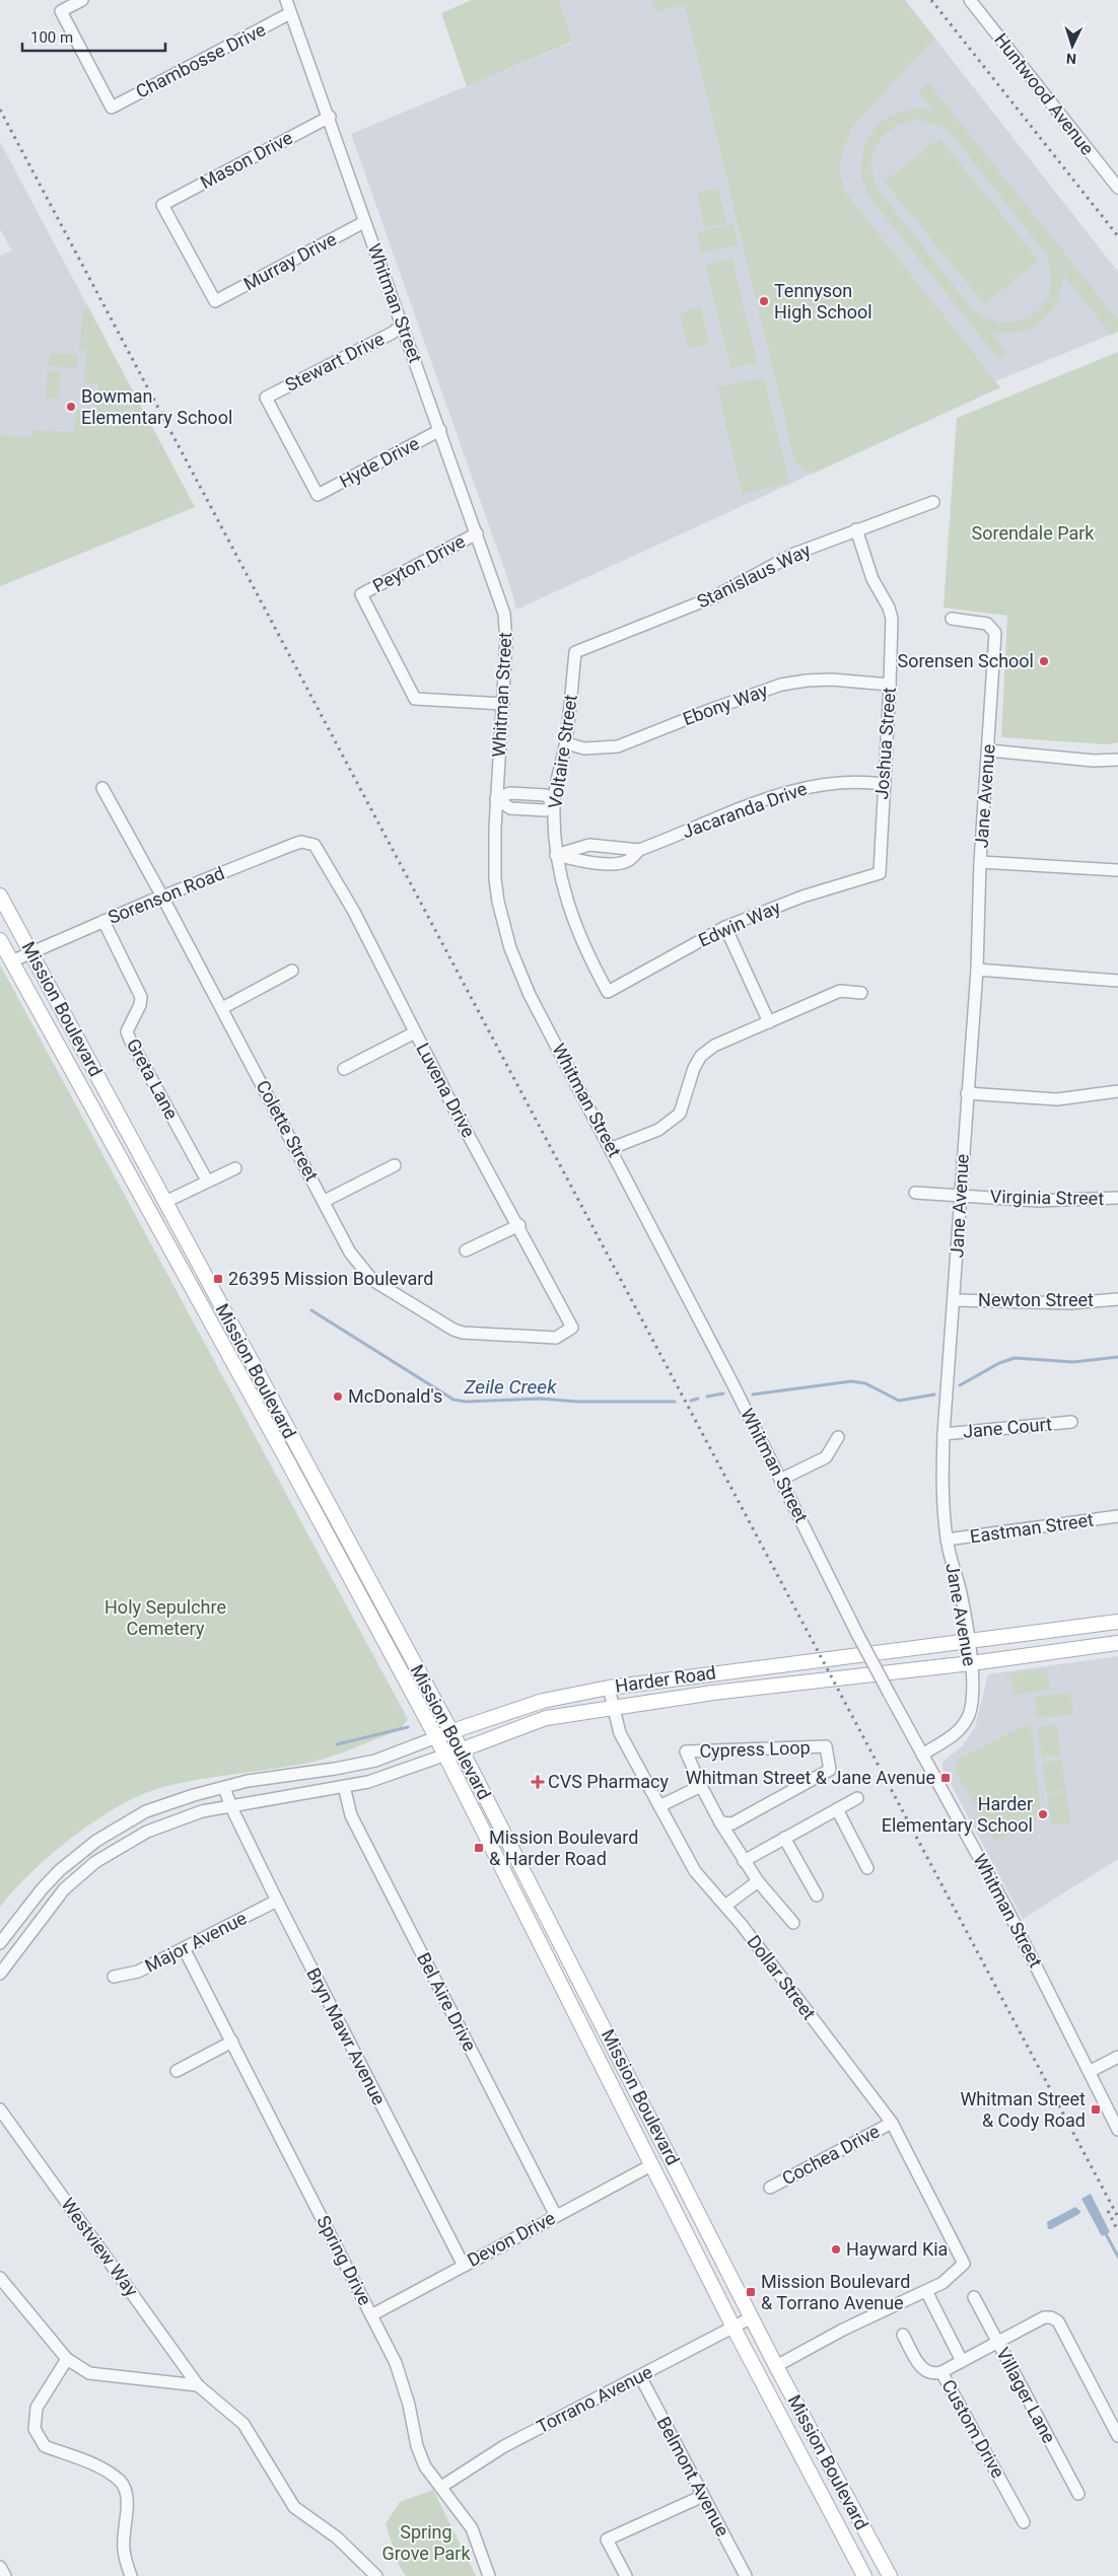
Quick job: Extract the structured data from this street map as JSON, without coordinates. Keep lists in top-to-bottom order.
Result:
{
  "streets": {
    "main road": ["Mission Boulevard", "Harder Road"],
    "street": [
      "Chambosse Drive",
      "Huntwood Avenue",
      "Mason Drive",
      "Murray Drive",
      "Whitman Street",
      "Stewart Drive",
      "Hyde Drive",
      "Peyton Drive",
      "Stanislaus Way",
      "Ebony Way",
      "Joshua Street",
      "Voltaire Street",
      "Jane Avenue",
      "Jacaranda Drive",
      "Sorenson Road",
      "Edwin Way",
      "Greta Lane",
      "Luvena Drive",
      "Colette Street",
      "Virginia Street",
      "Newton Street",
      "Jane Court",
      "Eastman Street",
      "Cypress Loop",
      "Major Avenue",
      "Dollar Street",
      "Bel Aire Drive",
      "Bryn Mawr Avenue",
      "Cochea Drive",
      "Devon Drive",
      "Westview Way",
      "Spring Drive",
      "Villager Lane",
      "Torrano Avenue",
      "Custom Drive",
      "Belmont Avenue"
    ]
  },
  "crossings": [
    ["Chambosse Drive", "Whitman Street"],
    ["Mason Drive", "Murray Drive"],
    ["Mason Drive", "Whitman Street"],
    ["Murray Drive", "Whitman Street"],
    ["Whitman Street", "Stewart Drive"],
    ["Whitman Street", "Hyde Drive"],
    ["Whitman Street", "Peyton Drive"],
    ["Whitman Street", "Jane Avenue"],
    ["Stewart Drive", "Hyde Drive"],
    ["Stanislaus Way", "Joshua Street"],
    ["Stanislaus Way", "Voltaire Street"],
    ["Ebony Way", "Joshua Street"],
    ["Ebony Way", "Voltaire Street"],
    ["Joshua Street", "Jacaranda Drive"],
    ["Joshua Street", "Edwin Way"],
    ["Voltaire Street", "Jacaranda Drive"],
    ["Voltaire Street", "Edwin Way"],
    ["Jane Avenue", "Virginia Street"],
    ["Jane Avenue", "Newton Street"],
    ["Jane Avenue", "Jane Court"],
    ["Jane Avenue", "Eastman Street"],
    ["Jane Avenue", "Harder Road"],
    ["Sorenson Road", "Mission Boulevard"],
    ["Sorenson Road", "Greta Lane"],
    ["Sorenson Road", "Luvena Drive"],
    ["Sorenson Road", "Colette Street"],
    ["Mission Boulevard", "Harder Road"],
    ["Mission Boulevard", "Devon Drive"],
    ["Mission Boulevard", "Torrano Avenue"],
    ["Luvena Drive", "Colette Street"],
    ["Harder Road", "Dollar Street"],
    ["Harder Road", "Bel Aire Drive"],
    ["Harder Road", "Bryn Mawr Avenue"],
    ["Cypress Loop", "Dollar Street"],
    ["Major Avenue", "Bryn Mawr Avenue"],
    ["Major Avenue", "Spring Drive"],
    ["Dollar Street", "Cochea Drive"],
    ["Dollar Street", "Custom Drive"],
    ["Bel Aire Drive", "Devon Drive"],
    ["Bryn Mawr Avenue", "Devon Drive"],
    ["Devon Drive", "Spring Drive"],
    ["Spring Drive", "Torrano Avenue"],
    ["Torrano Avenue", "Belmont Avenue"]
  ],
  "water": ["Zeile Creek"],
  "parks": ["Sorendale Park", "Holy Sepulchre Cemetery", "Spring Grove Park"],
  "places": {
    "other": [
      "Tennyson High School",
      "Bowman Elementary School",
      "Sorensen School",
      "McDonald's",
      "Harder Elementary School",
      "Hayward Kia"
    ],
    "transit": [
      "26395 Mission Boulevard",
      "Whitman Street & Jane Avenue",
      "Mission Boulevard & Harder Road",
      "Whitman Street & Cody Road",
      "Mission Boulevard & Torrano Avenue"
    ],
    "health": ["CVS Pharmacy"]
  },
  "scale_bar": "100 m",
  "north": "bottom"
}
